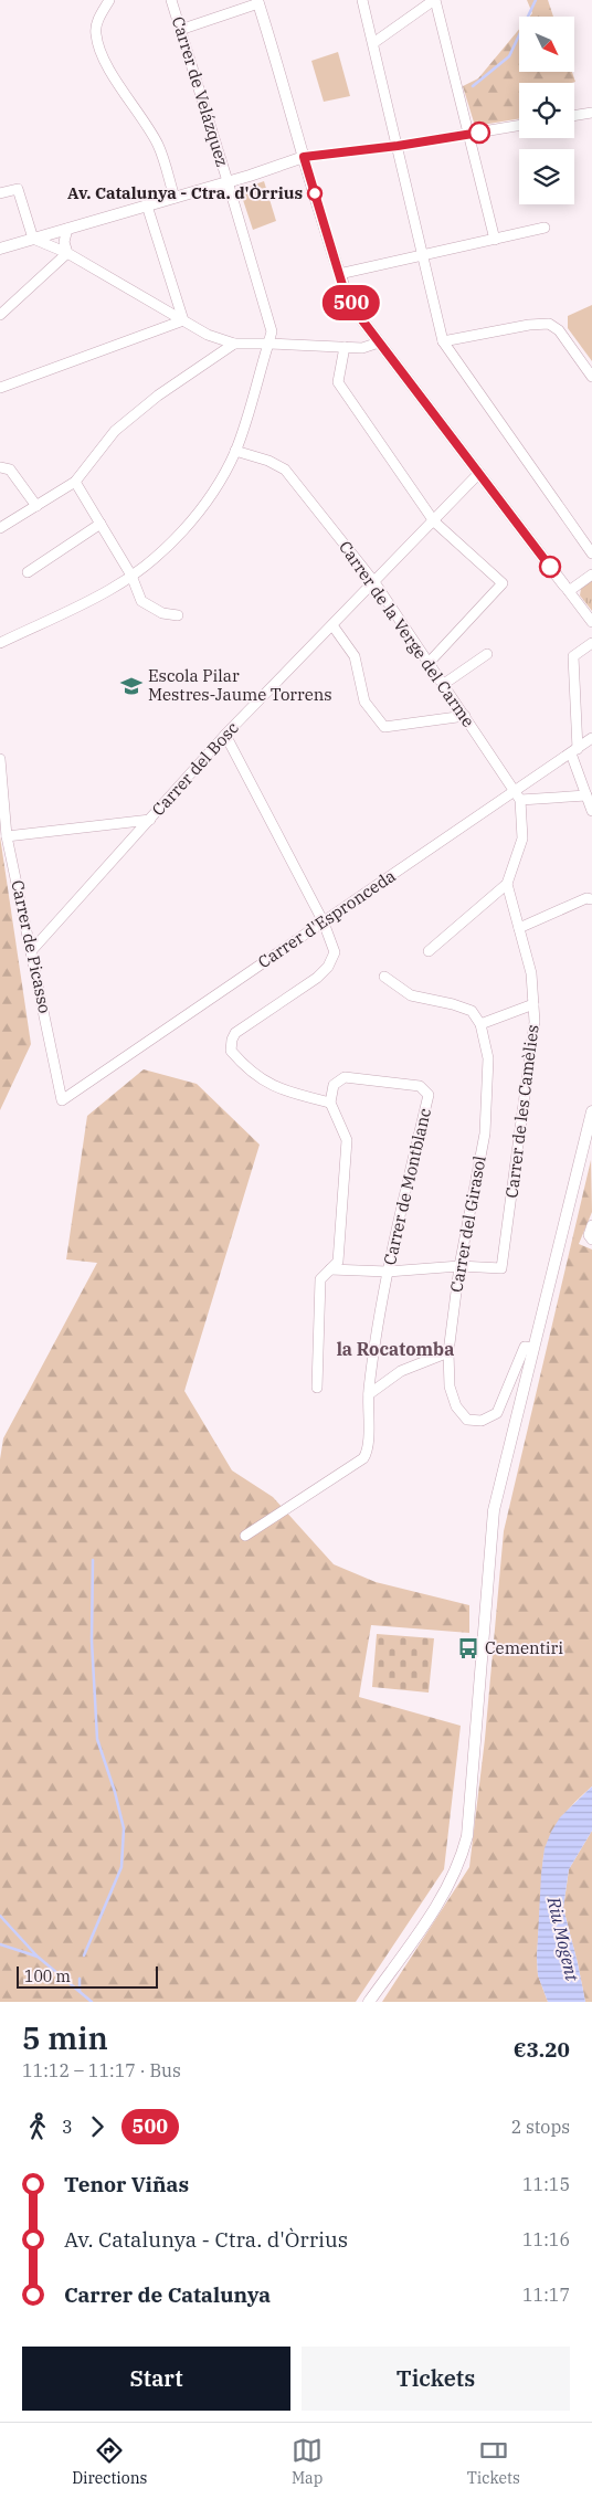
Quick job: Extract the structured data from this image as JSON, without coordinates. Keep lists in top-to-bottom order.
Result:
{
  "streets": {
    "street": [
      "Carrer de Velázquez",
      "Carrer de la Verge del Carme",
      "Carrer del Bosc",
      "Carrer d'Espronceda",
      "Carrer de Picasso",
      "Carrer de les Camèlies",
      "Carrer de Montblanc",
      "Carrer del Girasol"
    ]
  },
  "crossings": [
    ["Carrer de Velázquez", "Carrer de la Verge del Carme"],
    ["Carrer de la Verge del Carme", "Carrer del Bosc"],
    ["Carrer de la Verge del Carme", "Carrer d'Espronceda"],
    ["Carrer del Bosc", "Carrer de Picasso"],
    ["Carrer d'Espronceda", "Carrer de Picasso"],
    ["Carrer de les Camèlies", "Carrer de Montblanc"],
    ["Carrer de les Camèlies", "Carrer del Girasol"]
  ],
  "districts": ["la Rocatomba"],
  "water": ["Riu Mogent"],
  "places": {
    "other": ["Av. Catalunya - Ctra. d'Òrrius"],
    "school or university": ["Escola Pilar Mestres-Jaume Torrens"],
    "bus stop": ["Cementiri"]
  },
  "lines": ["bus line 500"],
  "scale_bar": "100 m",
  "north": "bottom right",
  "page": {
    "on_map": "500",
    "scale": "100 m",
    "heading": ["5 min", "11:12 – 11:17 · Bus", "€3.20"],
    "legs": ["3", "500", "2 stops"],
    "list": [
      {
        "name": "Tenor Viñas",
        "value": "11:15"
      },
      {
        "name": "Av. Catalunya - Ctra. d'Òrrius",
        "value": "11:16"
      },
      {
        "name": "Carrer de Catalunya",
        "value": "11:17"
      }
    ],
    "buttons": ["Start", "Tickets"],
    "tabs": ["Directions", "Map", "Tickets"]
  }
}
